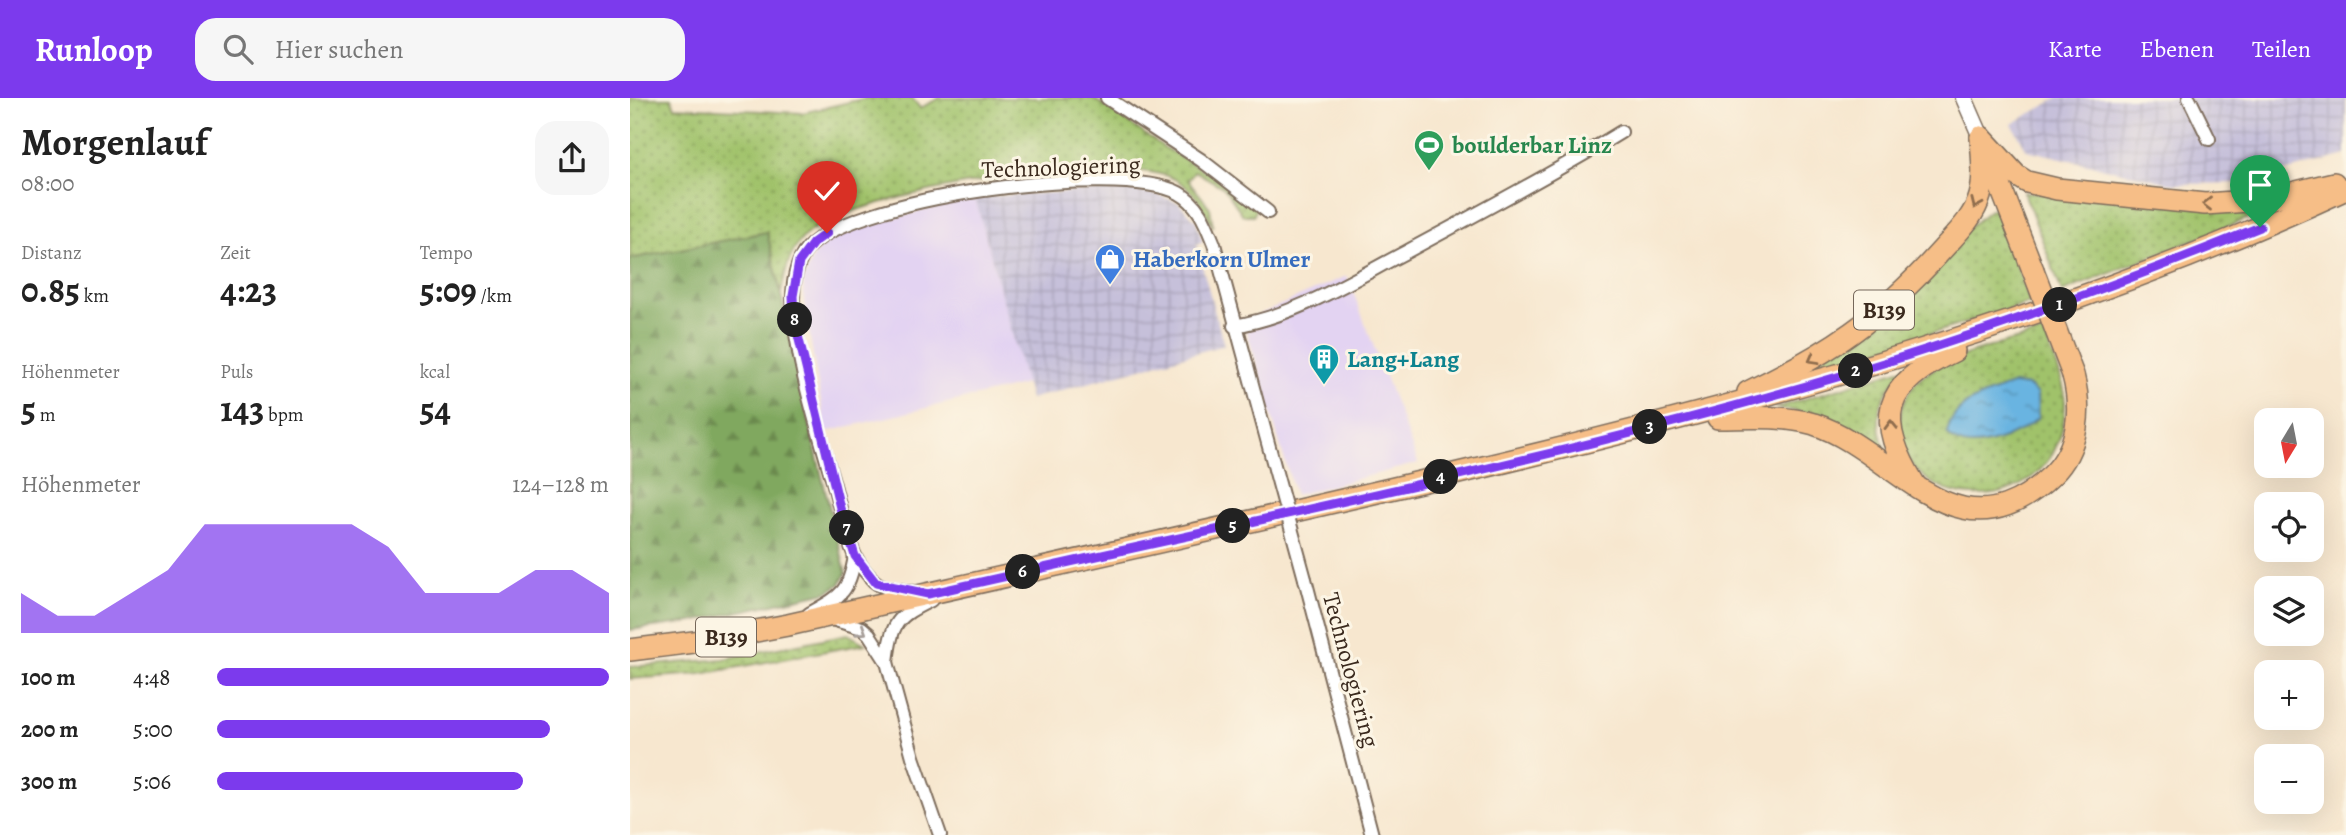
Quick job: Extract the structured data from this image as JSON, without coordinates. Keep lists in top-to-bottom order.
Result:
{
  "streets": {
    "main road": ["B139"],
    "street": ["Technologiering"]
  },
  "crossings": [
    ["Technologiering", "B139"]
  ],
  "places": {
    "sports": ["boulderbar Linz"],
    "shop": ["Haberkorn Ulmer"],
    "building": ["Lang+Lang"]
  },
  "north": "bottom",
  "page": {
    "header": "Runloop",
    "search": "Hier suchen",
    "nav": ["Karte", "Ebenen", "Teilen"],
    "heading": ["Morgenlauf", "08:00"],
    "stats": [
      ["Distanz", "0.85 km"],
      ["Zeit", "4:23"],
      ["Tempo", "5:09 /km"],
      ["Höhenmeter", "5 m"],
      ["Puls", "143 bpm"],
      ["kcal", "54"]
    ],
    "pins": [
      "1",
      "8",
      "2",
      "3",
      "4",
      "5",
      "7",
      "6"
    ],
    "map_buttons": ["+", "−"],
    "chart": ["Höhenmeter", "124–128 m"],
    "list": [
      {
        "name": "100 m",
        "note": "4:48"
      },
      {
        "name": "200 m",
        "note": "5:00"
      },
      {
        "name": "300 m",
        "note": "5:06"
      }
    ]
  }
}
